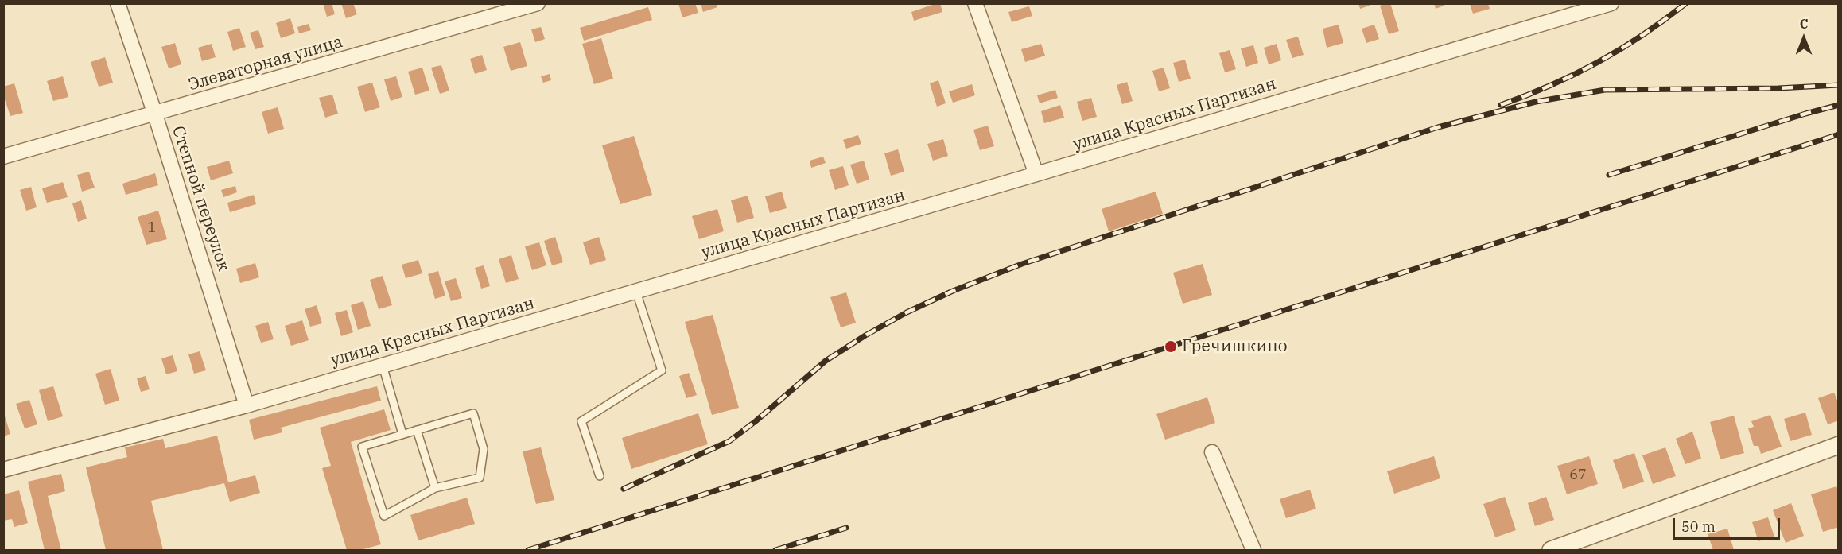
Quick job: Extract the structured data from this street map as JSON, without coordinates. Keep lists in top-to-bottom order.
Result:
{
  "streets": {
    "street": ["Элеваторная улица", "улица Красных Партизан", "Степной переулок"]
  },
  "crossings": [
    ["Элеваторная улица", "Степной переулок"],
    ["улица Красных Партизан", "Степной переулок"]
  ],
  "places": ["Гречишкино"],
  "house_numbers": ["1", "67"],
  "scale_bar": "50 m",
  "north": "top"
}
